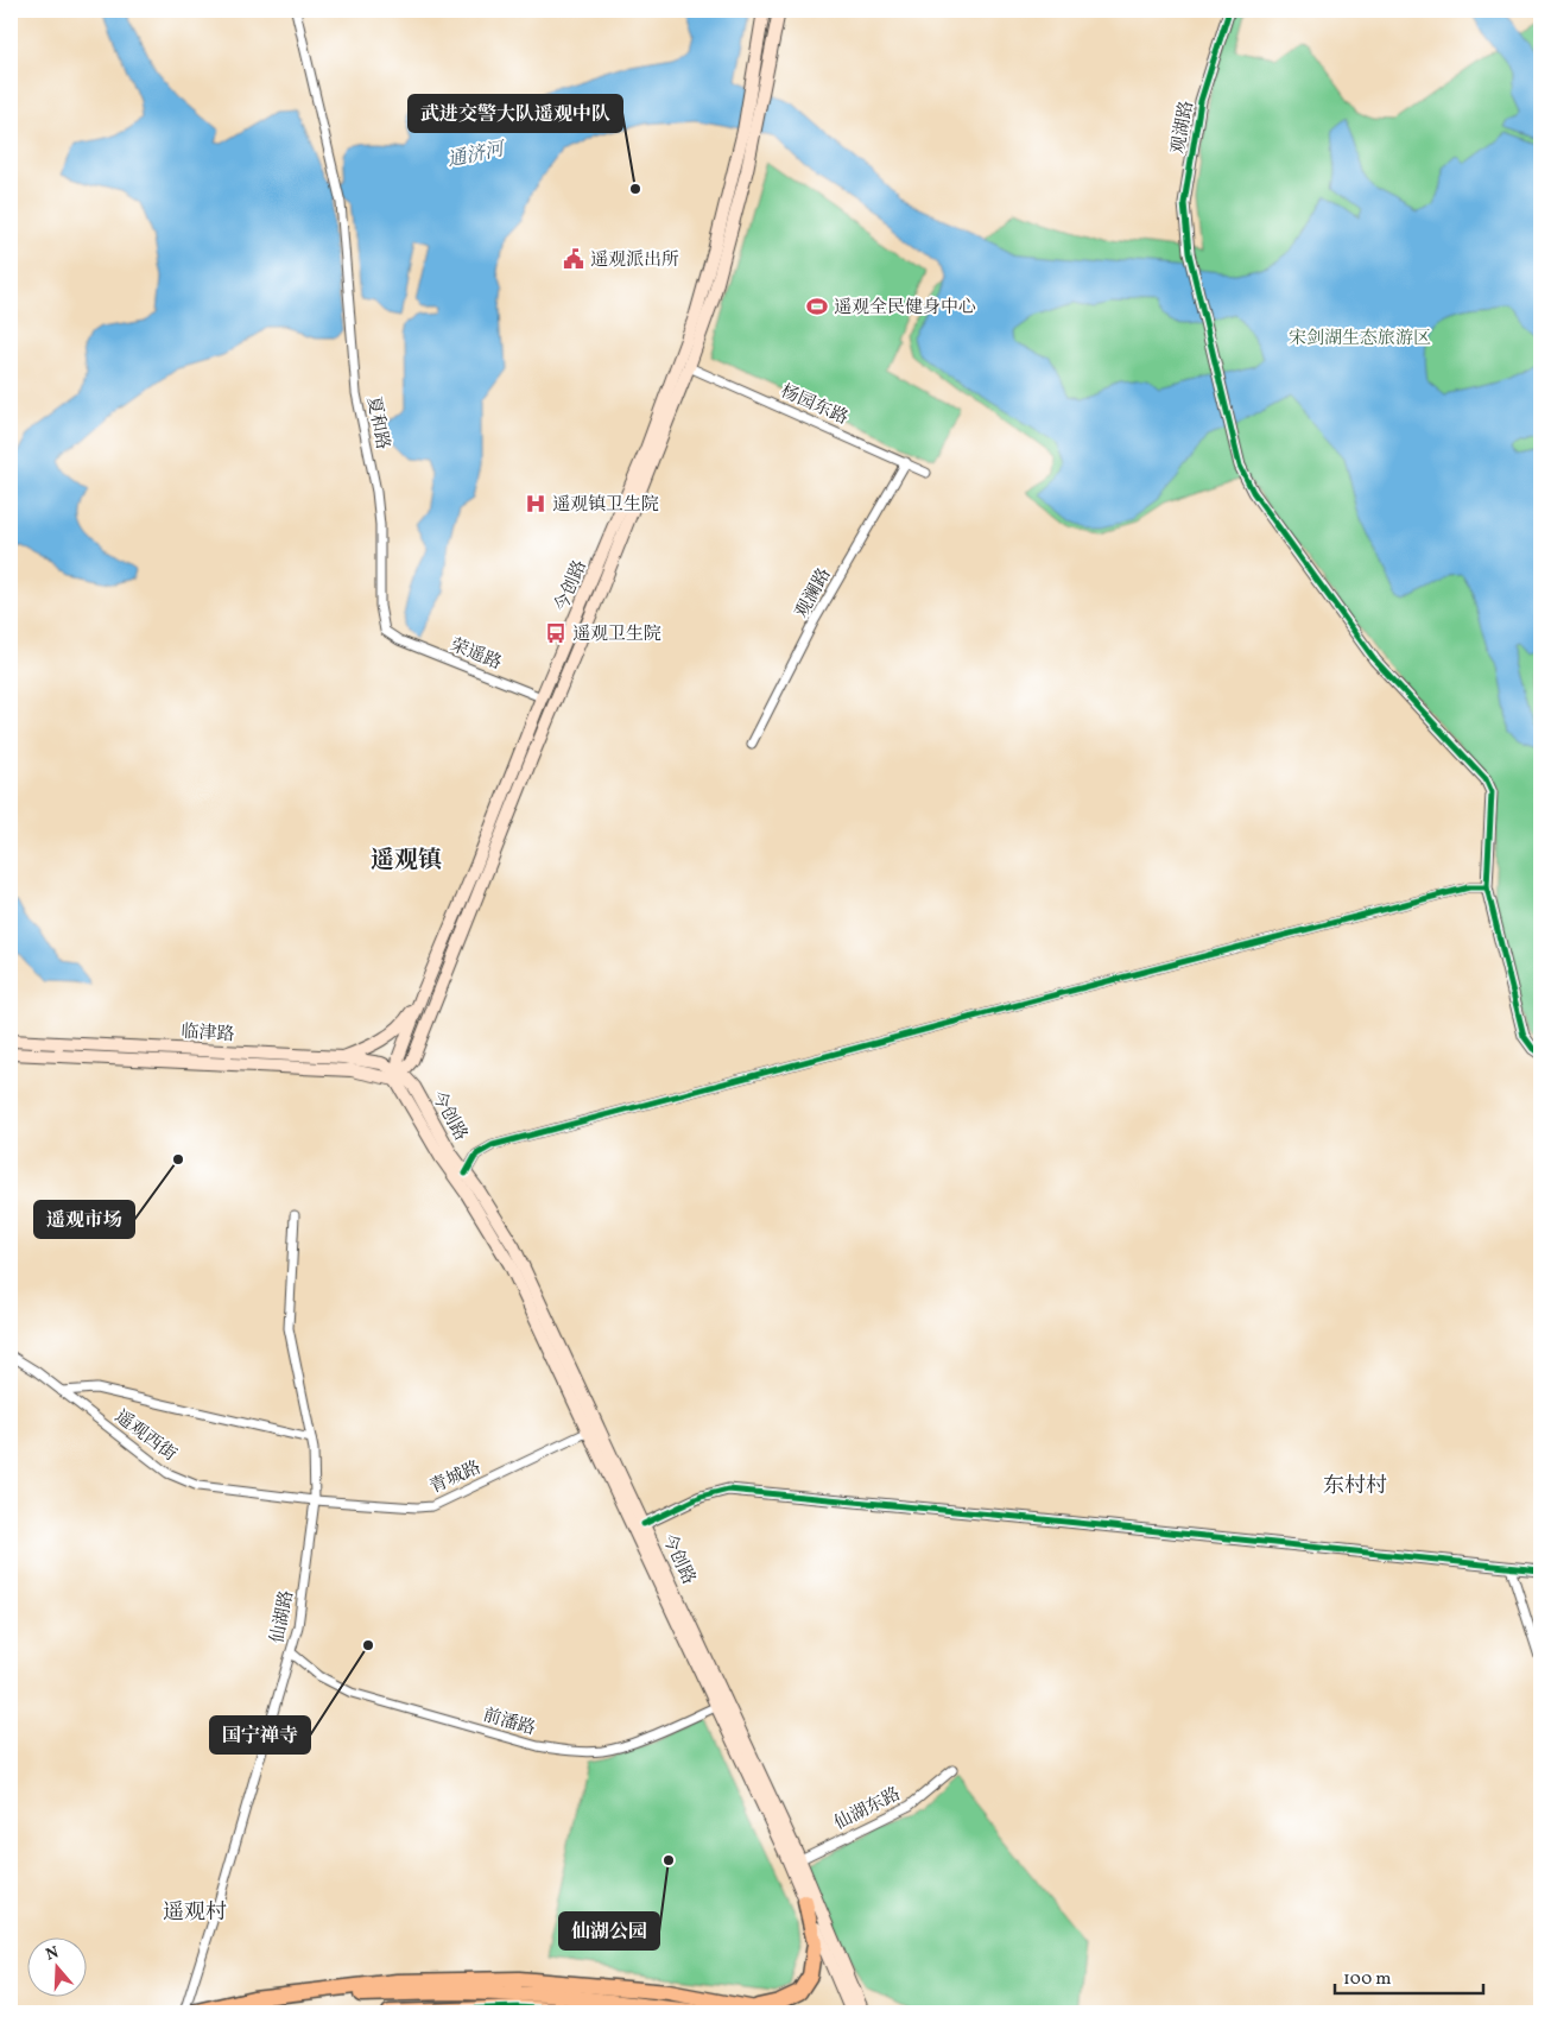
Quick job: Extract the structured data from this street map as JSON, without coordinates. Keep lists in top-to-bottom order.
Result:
{
  "streets": {
    "main road": ["今创路", "临津路"],
    "street": [
      "观湖路",
      "杨园东路",
      "夏和路",
      "观澜路",
      "荣遥路",
      "遥观西街",
      "青城路",
      "仙湖路",
      "前潘路",
      "仙湖东路"
    ]
  },
  "crossings": [
    ["杨园东路", "今创路"],
    ["杨园东路", "观澜路"],
    ["夏和路", "荣遥路"],
    ["今创路", "荣遥路"],
    ["今创路", "临津路"],
    ["今创路", "青城路"],
    ["今创路", "前潘路"],
    ["今创路", "仙湖东路"],
    ["遥观西街", "青城路"],
    ["遥观西街", "仙湖路"],
    ["青城路", "仙湖路"],
    ["仙湖路", "前潘路"]
  ],
  "districts": ["遥观镇", "东村村", "遥观村"],
  "water": ["通济河"],
  "parks": ["宋剑湖生态旅游区"],
  "places": {
    "other": [
      "武进交警大队遥观中队",
      "遥观市场",
      "国宁禅寺",
      "仙湖公园"
    ],
    "public building": ["遥观派出所"],
    "sports": ["遥观全民健身中心"],
    "hospital": ["遥观镇卫生院"],
    "bus stop": ["遥观卫生院"]
  },
  "scale_bar": "100 m",
  "north": "top"
}
